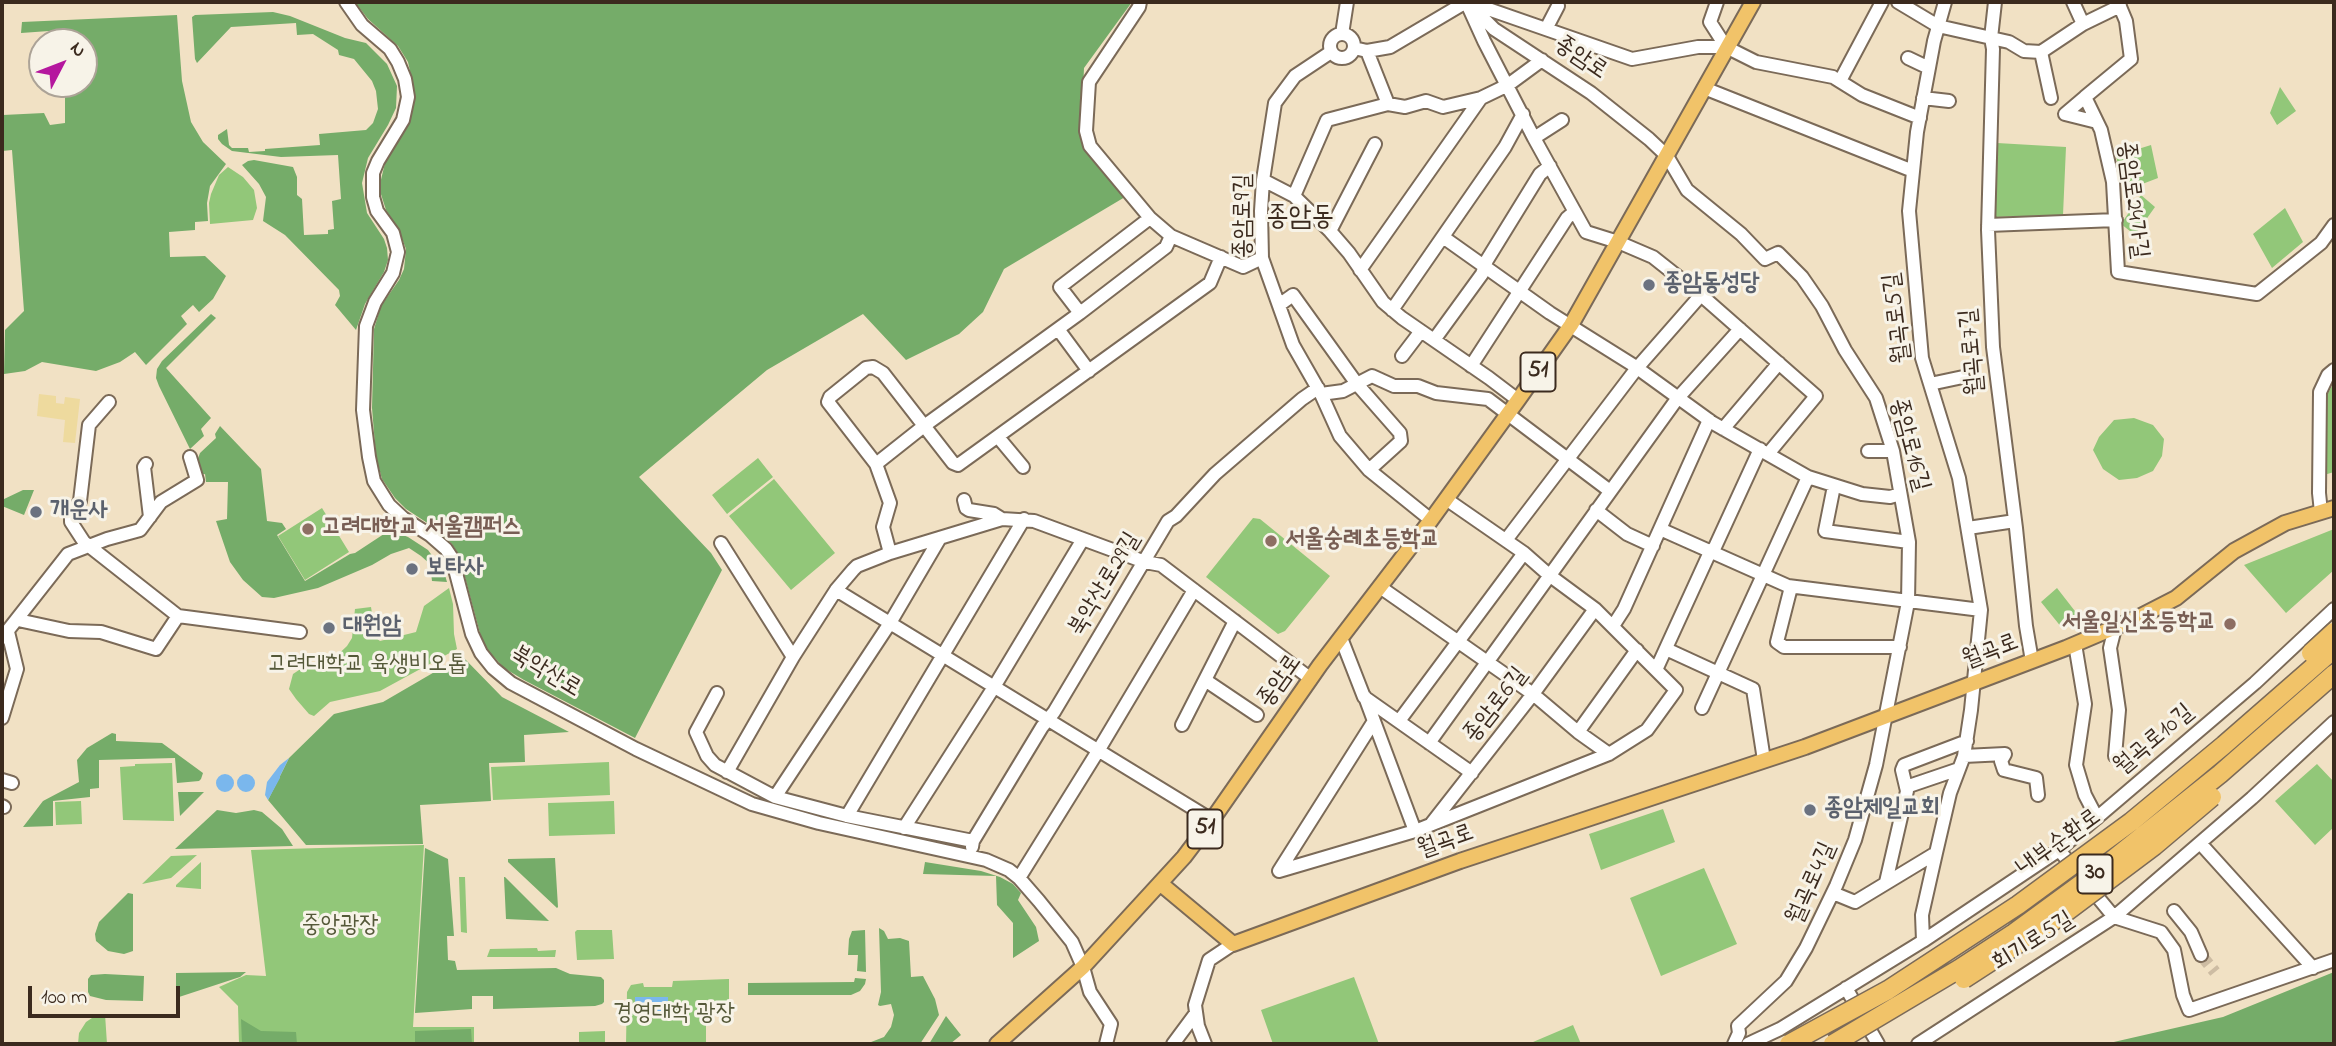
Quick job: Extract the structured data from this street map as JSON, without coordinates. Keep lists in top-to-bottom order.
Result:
{
  "streets": {
    "highway": ["내부순환로", "30"],
    "main road": ["종암로", "51", "월곡로"],
    "street": [
      "종암로24가길",
      "종암로9길",
      "월곡로5길",
      "월곡로7길",
      "종암로16길",
      "북악산로29길",
      "북악산로",
      "종암로6길",
      "월곡로10길",
      "월곡로4길",
      "회기로5길"
    ]
  },
  "crossings": [
    ["종암로", "종암로9길"],
    ["종암로", "종암로16길"],
    ["종암로", "북악산로"],
    ["종암로9길", "북악산로29길"],
    ["월곡로5길", "월곡로"],
    ["월곡로7길", "월곡로"],
    ["종암로16길", "월곡로"],
    ["종암로16길", "월곡로4길"],
    ["월곡로", "월곡로4길"]
  ],
  "districts": ["종암동"],
  "parks": ["고려대학교 육생비오톱", "중앙광장", "경영대학 광장"],
  "places": [
    "종암동성당",
    "개운사",
    "고려대학교 서울캠퍼스",
    "서울숭례초등학교",
    "보타사",
    "서울일신초등학교",
    "대원암",
    "종암제일교회"
  ],
  "scale_bar": "100 m",
  "north": "top right"
}
